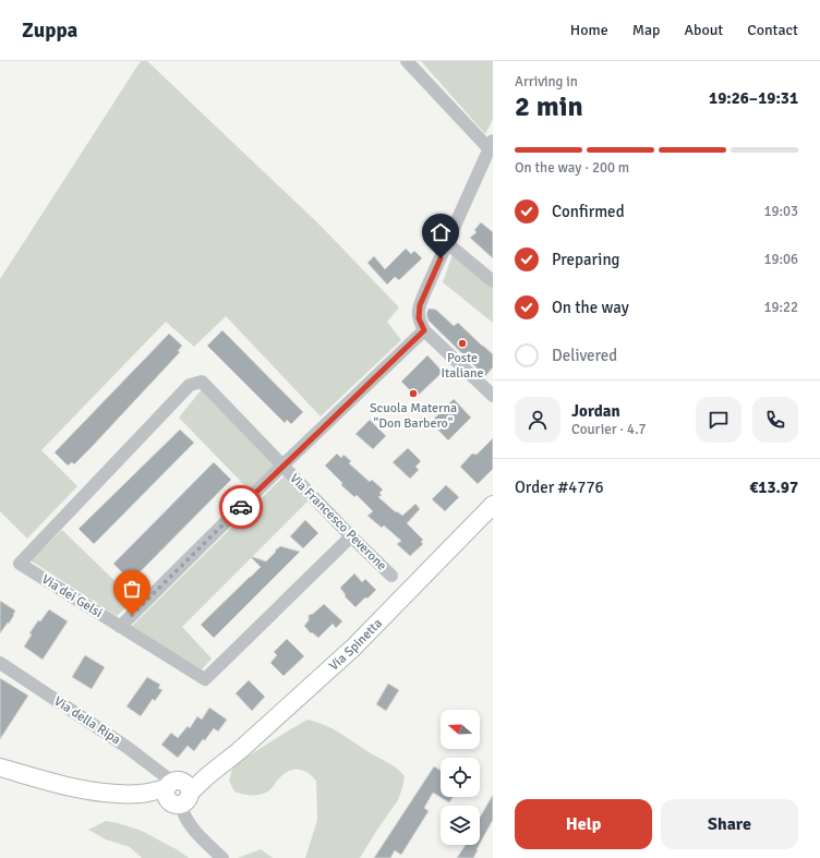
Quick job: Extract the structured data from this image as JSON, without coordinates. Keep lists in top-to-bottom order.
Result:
{
  "streets": {
    "main road": ["Via Spinetta"],
    "street": ["Via Francesco Peverone", "Via dei Gelsi", "Via della Ripa"]
  },
  "crossings": [
    ["Via Francesco Peverone", "Via dei Gelsi"],
    ["Via Spinetta", "Via della Ripa"]
  ],
  "places": ["Poste Italiane", "Scuola Materna \"Don Barbero\""],
  "north": "left",
  "page": {
    "header": "Zuppa",
    "nav": [
      "Home",
      "Map",
      "About",
      "Contact"
    ],
    "heading": ["2 min", "Arriving in", "19:26–19:31"],
    "panel": [
      "Jordan",
      "Courier · 4.7",
      "Order #4776",
      "€13.97"
    ],
    "bar": "On the way · 200 m",
    "list": [
      ["Confirmed", "19:03"],
      ["Preparing", "19:06"],
      ["On the way", "19:22"],
      "Delivered"
    ],
    "buttons": ["Help", "Share"]
  }
}
